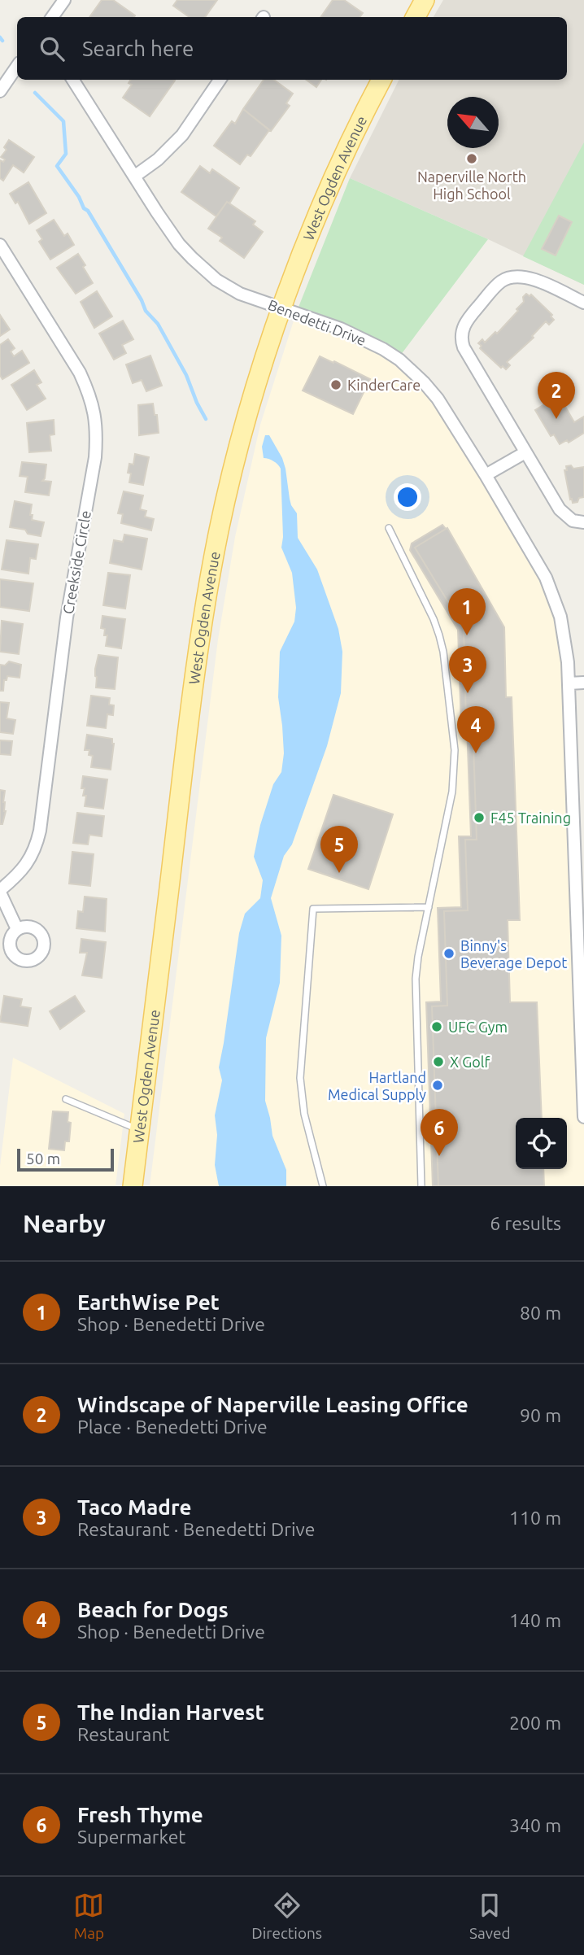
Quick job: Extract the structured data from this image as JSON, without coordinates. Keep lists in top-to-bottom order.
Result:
{
  "streets": {
    "main road": ["West Ogden Avenue"],
    "street": ["Benedetti Drive", "Creekside Circle"]
  },
  "crossings": [
    ["West Ogden Avenue", "Benedetti Drive"]
  ],
  "places": [
    "Naperville North High School",
    "KinderCare",
    "F45 Training",
    "Binny's Beverage Depot",
    "UFC Gym",
    "X Golf",
    "Hartland Medical Supply"
  ],
  "scale_bar": "50 m",
  "north": "top left",
  "page": {
    "search": "Search here",
    "pins": [
      "2",
      "1",
      "3",
      "4",
      "5",
      "6"
    ],
    "scale": "50 m",
    "heading": ["Nearby", "6 results"],
    "list": [
      {
        "mark": "1",
        "name": "EarthWise Pet",
        "note": "Shop · Benedetti Drive",
        "value": "80 m"
      },
      {
        "mark": "2",
        "name": "Windscape of Naperville Leasing Office",
        "note": "Place · Benedetti Drive",
        "value": "90 m"
      },
      {
        "mark": "3",
        "name": "Taco Madre",
        "note": "Restaurant · Benedetti Drive",
        "value": "110 m"
      },
      {
        "mark": "4",
        "name": "Beach for Dogs",
        "note": "Shop · Benedetti Drive",
        "value": "140 m"
      },
      {
        "mark": "5",
        "name": "The Indian Harvest",
        "note": "Restaurant",
        "value": "200 m"
      },
      {
        "mark": "6",
        "name": "Fresh Thyme",
        "note": "Supermarket",
        "value": "340 m"
      }
    ],
    "nav": ["Map", "Directions", "Saved"]
  }
}
